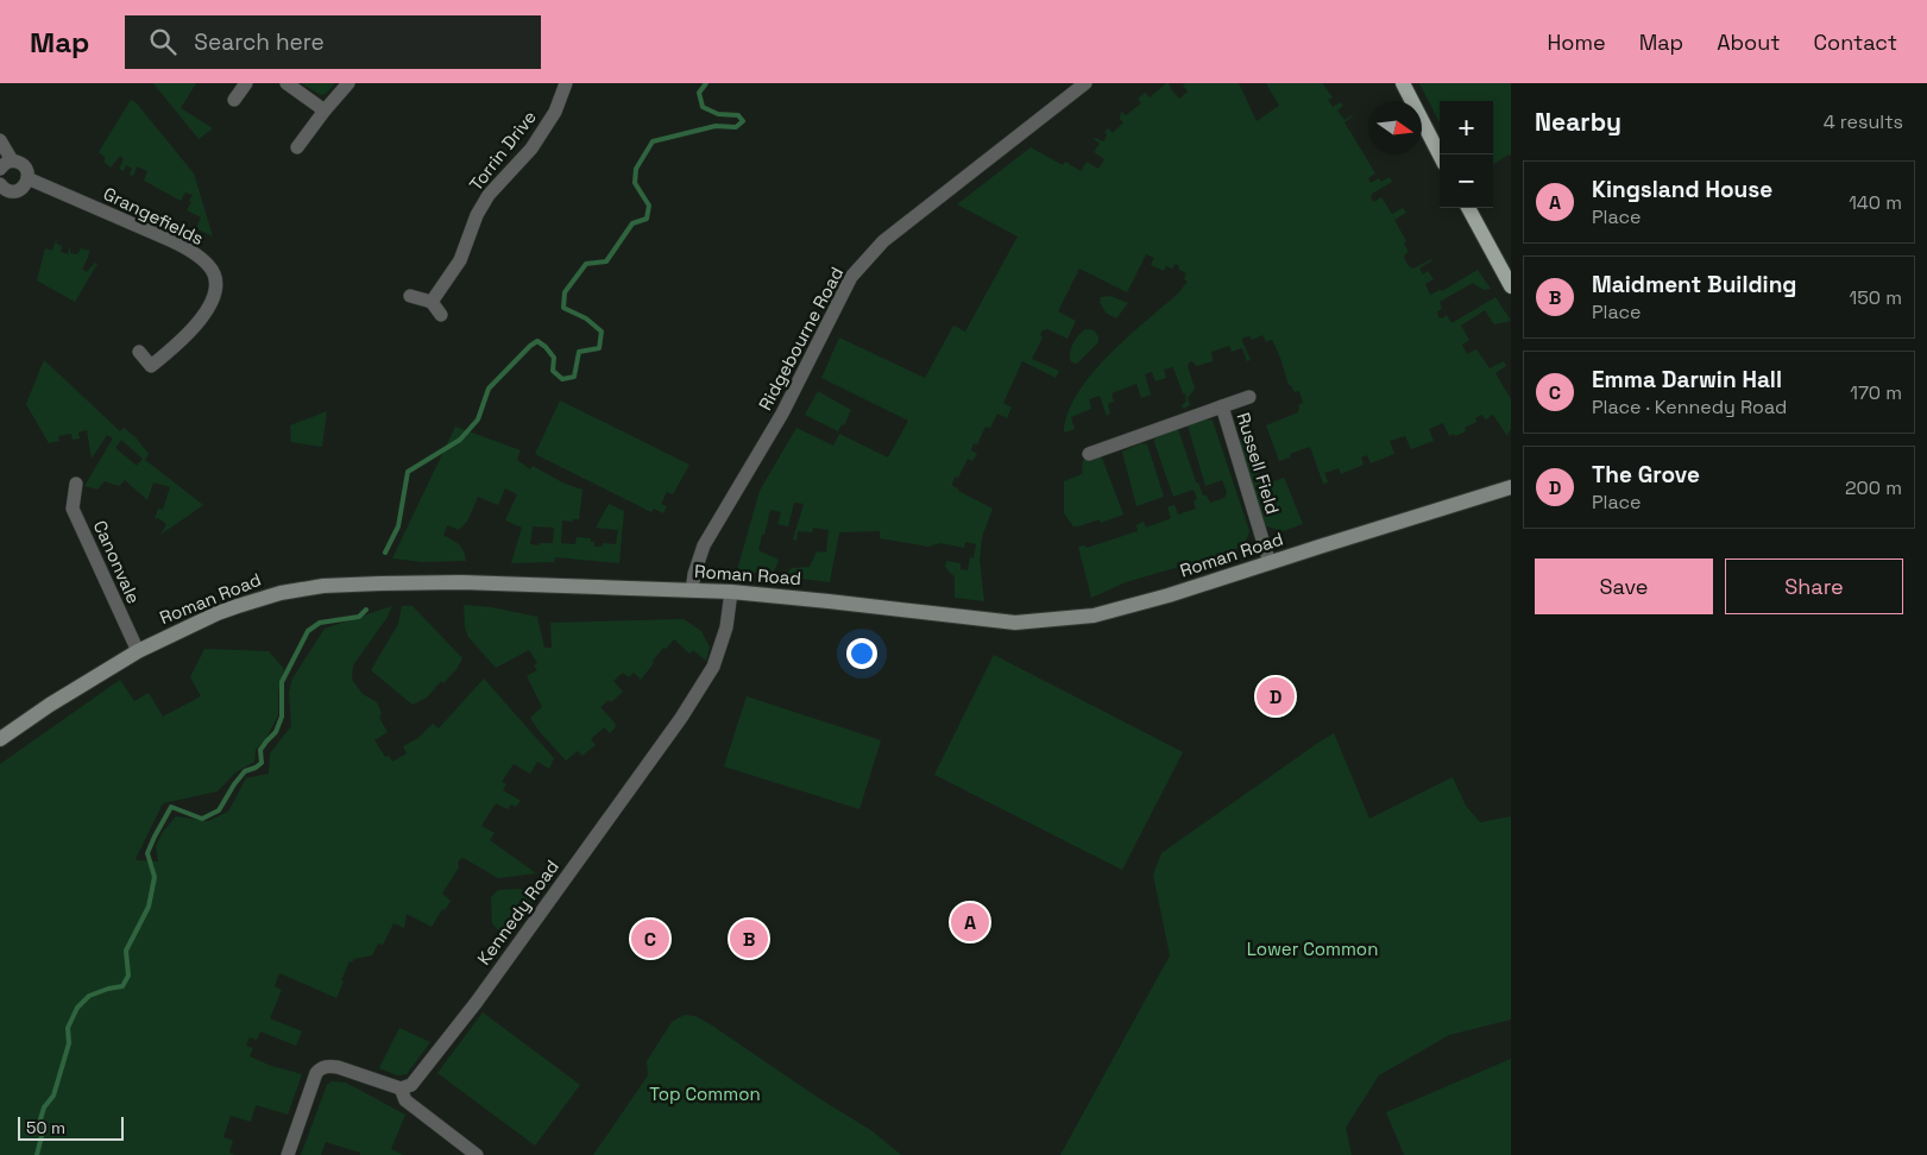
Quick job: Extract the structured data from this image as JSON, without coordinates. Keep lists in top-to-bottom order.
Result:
{
  "streets": {
    "main road": ["Roman Road"],
    "street": [
      "Torrin Drive",
      "Grangefields",
      "Ridgebourne Road",
      "Russell Field",
      "Canonvale",
      "Kennedy Road"
    ]
  },
  "crossings": [
    ["Ridgebourne Road", "Roman Road"],
    ["Russell Field", "Roman Road"],
    ["Roman Road", "Canonvale"],
    ["Roman Road", "Kennedy Road"]
  ],
  "parks": ["Lower Common", "Top Common"],
  "scale_bar": "50 m",
  "north": "right",
  "page": {
    "header": "Map",
    "search": "Search here",
    "nav": [
      "Home",
      "Map",
      "About",
      "Contact"
    ],
    "heading": ["Nearby", "4 results"],
    "map_buttons": ["+", "−"],
    "list": [
      {
        "mark": "A",
        "name": "Kingsland House",
        "note": "Place",
        "value": "140 m"
      },
      {
        "mark": "B",
        "name": "Maidment Building",
        "note": "Place",
        "value": "150 m"
      },
      {
        "mark": "C",
        "name": "Emma Darwin Hall",
        "note": "Place · Kennedy Road",
        "value": "170 m"
      },
      {
        "mark": "D",
        "name": "The Grove",
        "note": "Place",
        "value": "200 m"
      }
    ],
    "buttons": ["Save", "Share"],
    "pins": [
      "D",
      "A",
      "B",
      "C"
    ],
    "scale": "50 m"
  }
}
